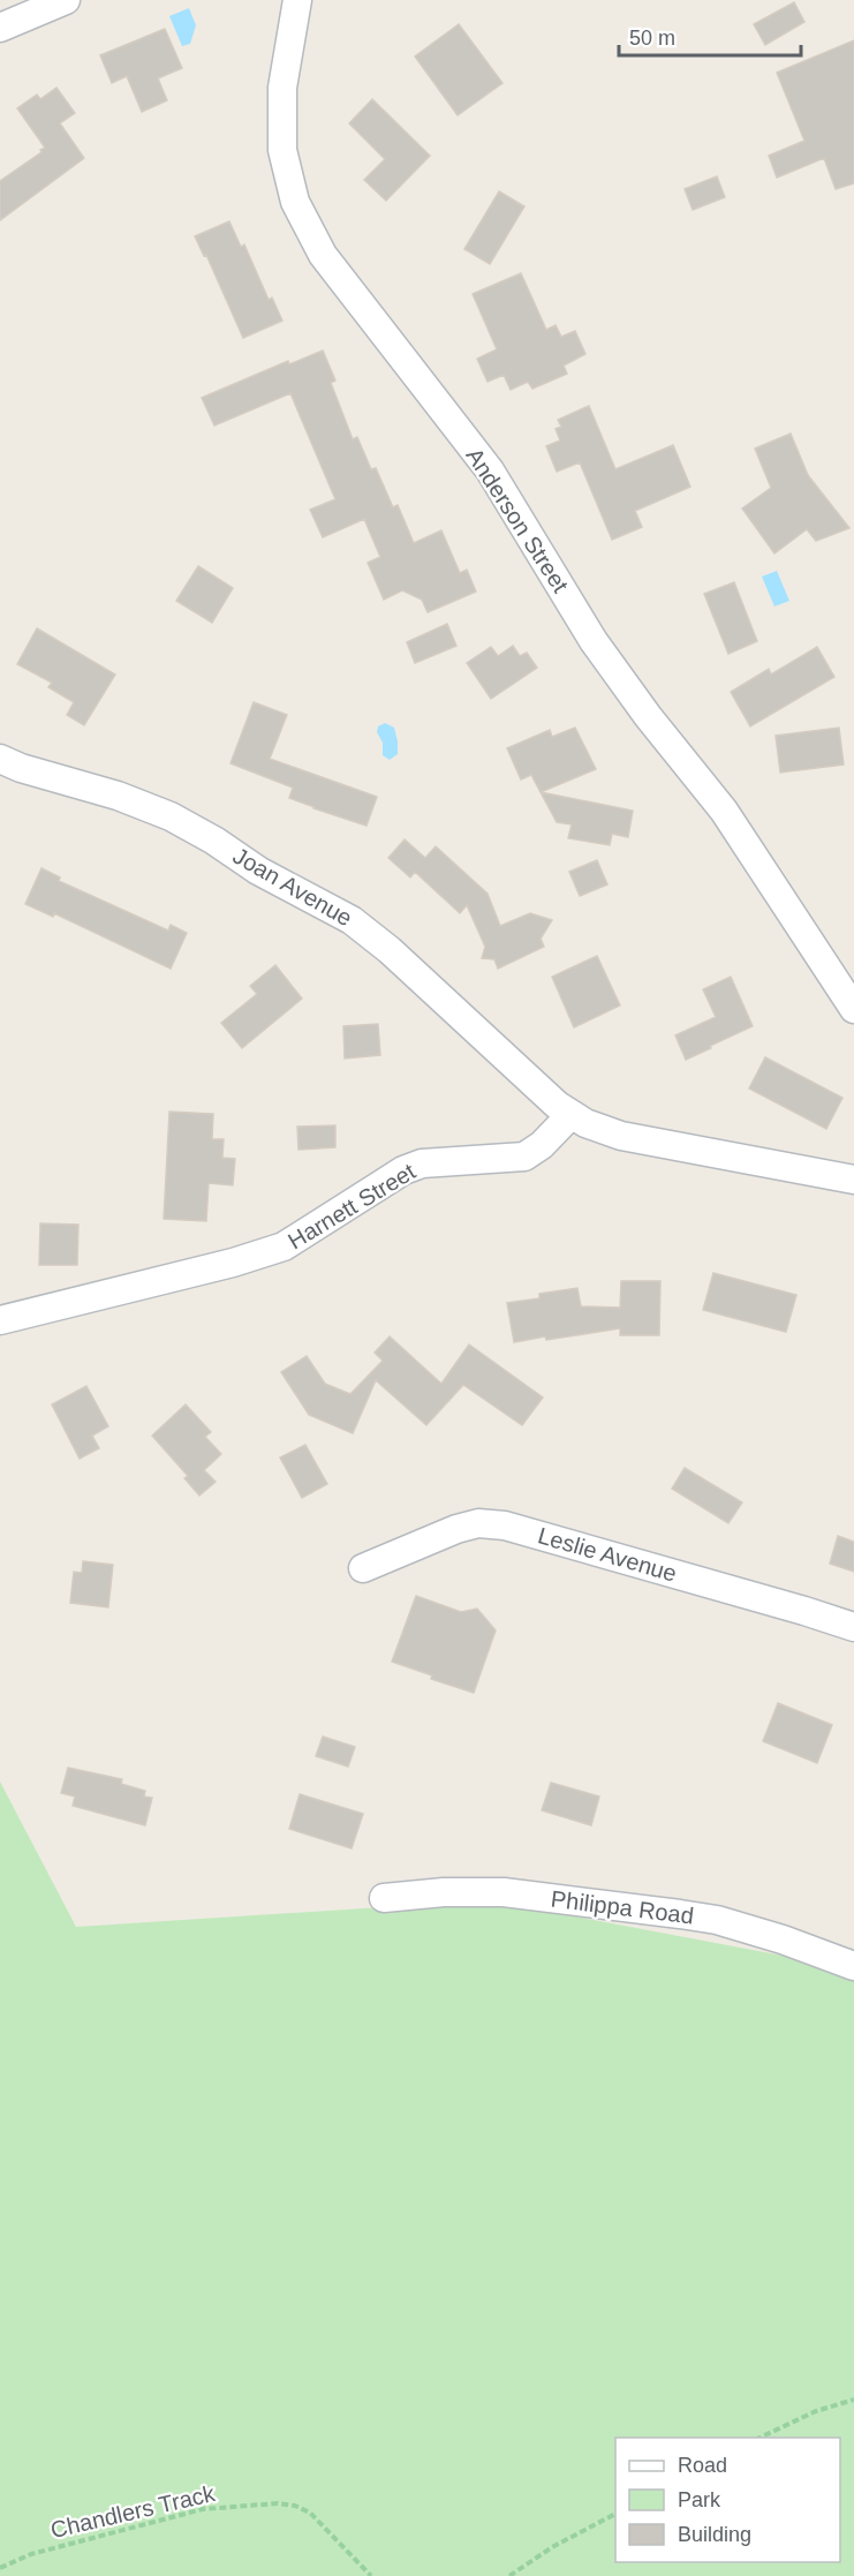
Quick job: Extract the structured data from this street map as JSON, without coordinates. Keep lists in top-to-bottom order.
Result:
{
  "streets": {
    "street": [
      "Anderson Street",
      "Joan Avenue",
      "Harnett Street",
      "Leslie Avenue",
      "Philippa Road"
    ],
    "path": ["Chandlers Track"]
  },
  "crossings": [
    ["Joan Avenue", "Harnett Street"]
  ],
  "legend": ["Road", "Park", "Building"],
  "scale_bar": "50 m"
}
